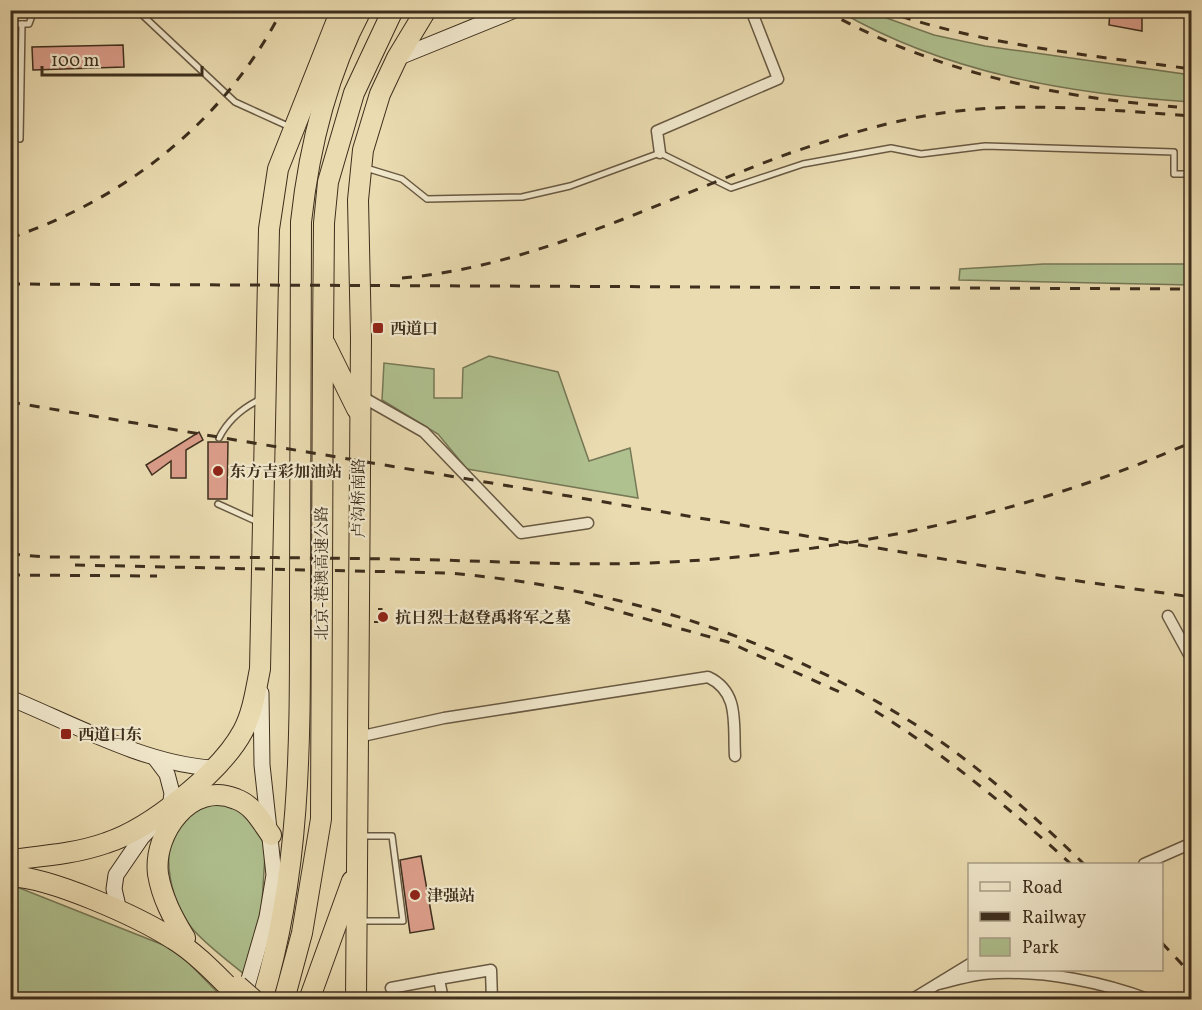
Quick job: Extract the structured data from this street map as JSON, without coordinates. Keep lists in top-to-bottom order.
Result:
{
  "streets": {
    "highway": ["卢沟桥南路", "北京-港澳高速公路"]
  },
  "places": {
    "transit": ["西道口", "西道口东"],
    "other": ["东方吉彩加油站", "抗日烈士赵登禹将军之墓", "津强站"]
  },
  "legend": ["Road", "Railway", "Park"],
  "scale_bar": "100 m"
}
